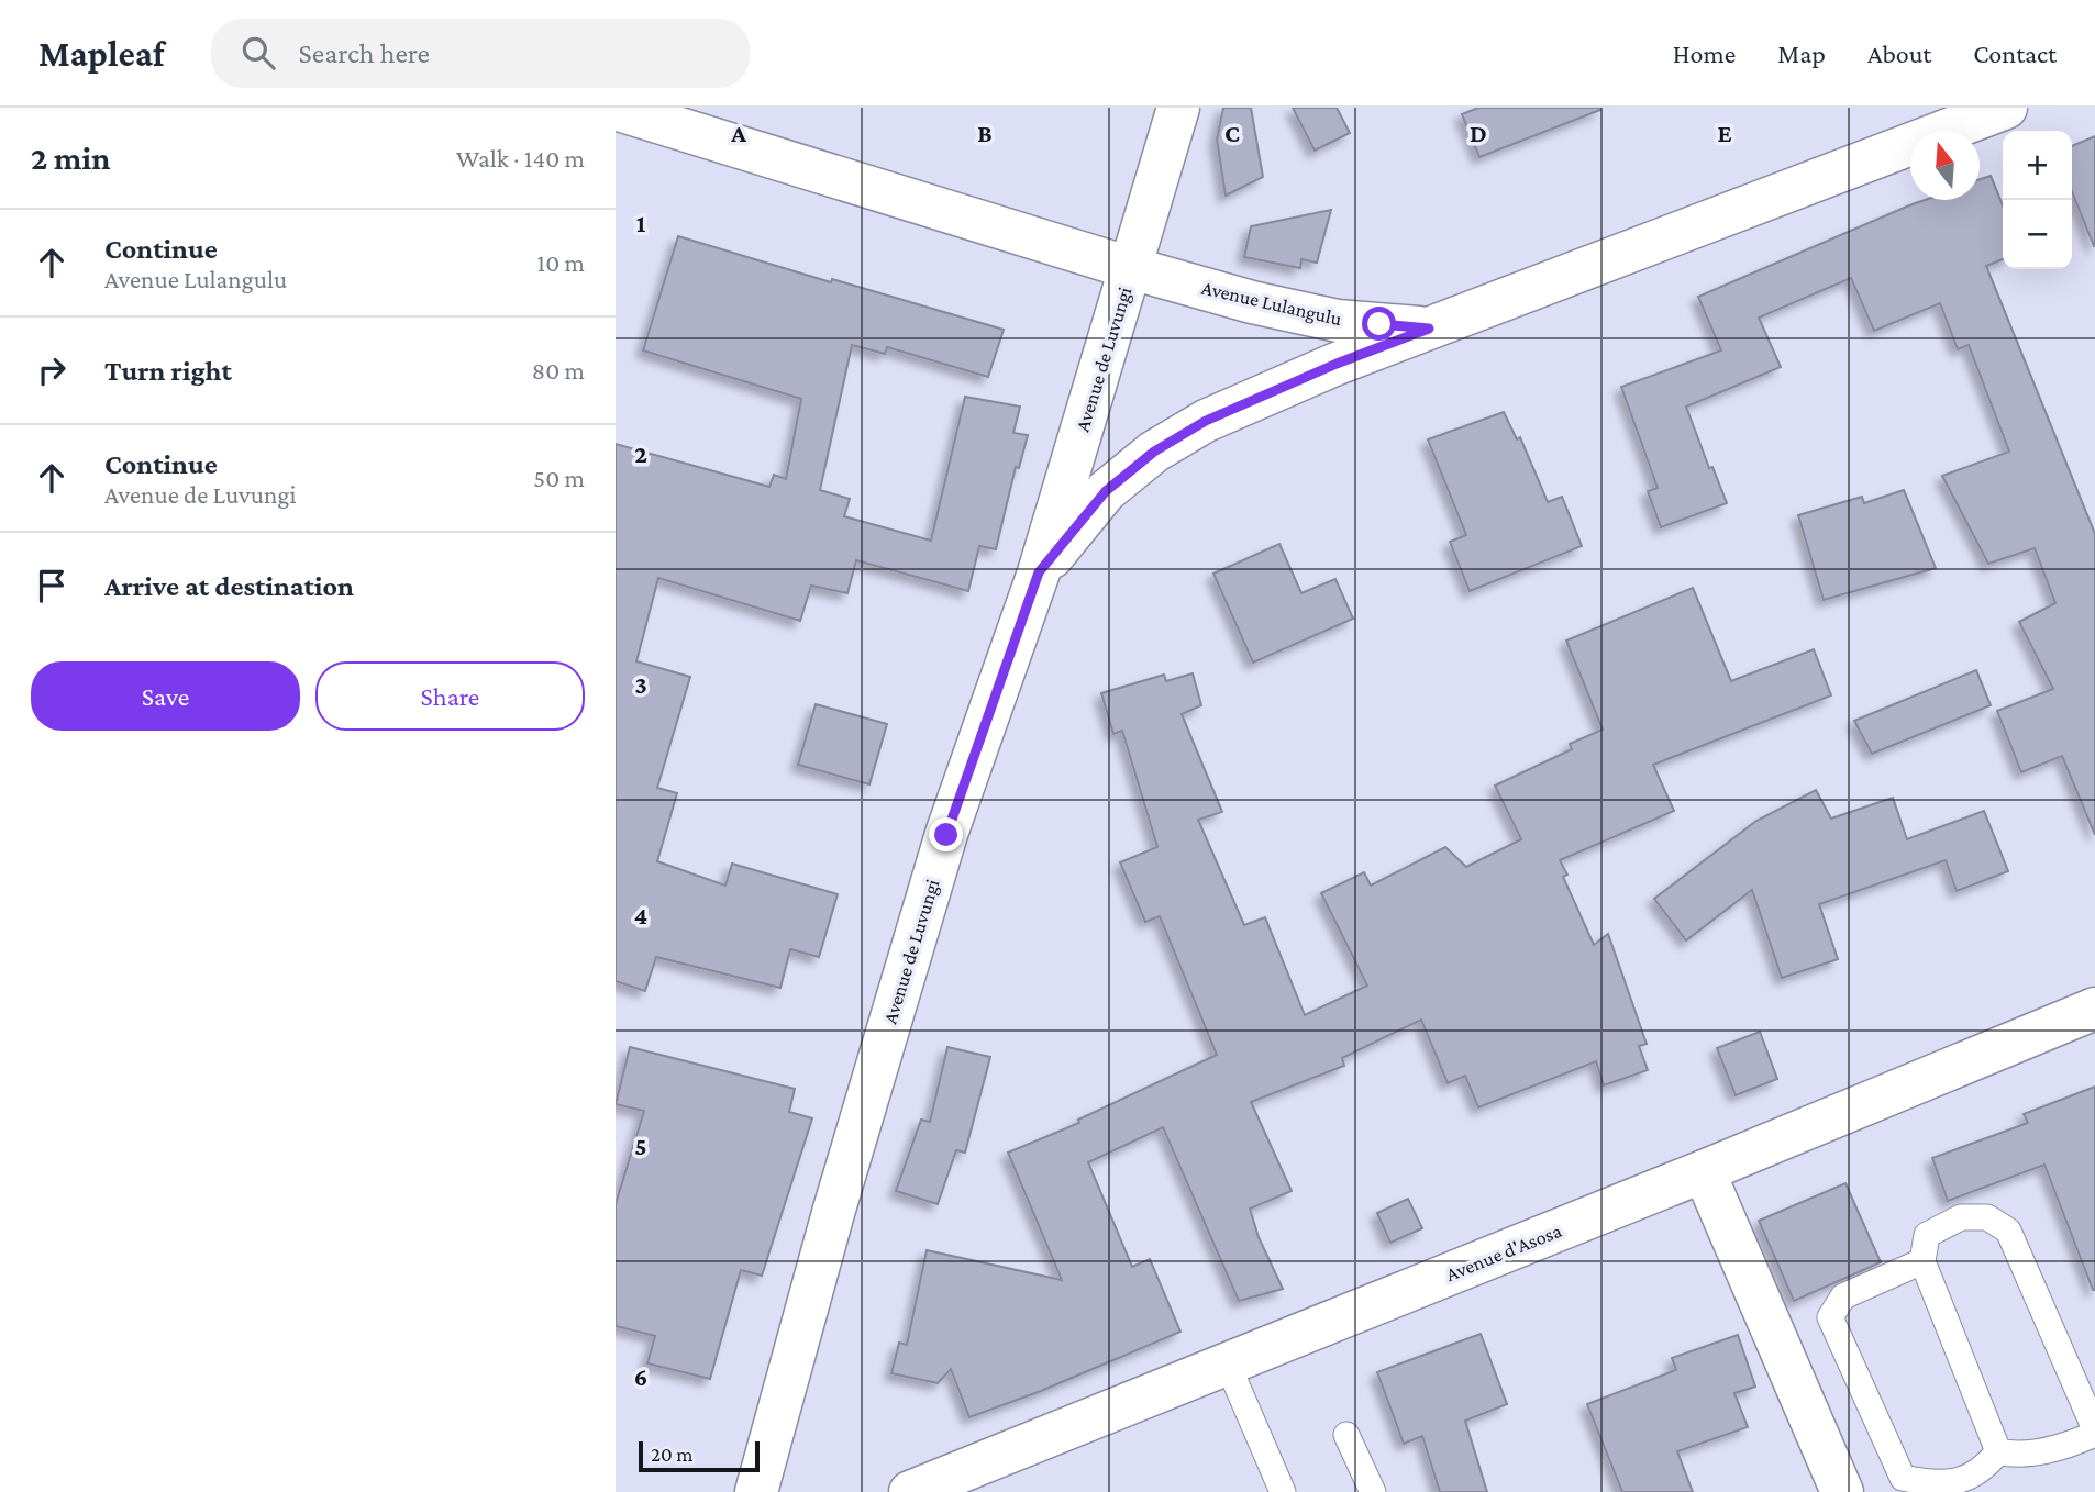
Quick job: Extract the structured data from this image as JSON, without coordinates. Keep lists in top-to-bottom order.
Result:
{
  "streets": {
    "street": ["Avenue Lulangulu", "Avenue de Luvungi", "Avenue d'Asosa"]
  },
  "crossings": [
    ["Avenue Lulangulu", "Avenue de Luvungi"]
  ],
  "scale_bar": "20 m",
  "north": "top",
  "page": {
    "header": "Mapleaf",
    "search": "Search here",
    "nav": [
      "Home",
      "Map",
      "About",
      "Contact"
    ],
    "heading": ["2 min", "Walk · 140 m"],
    "map_buttons": ["+", "−"],
    "list": [
      ["Continue", "Avenue Lulangulu", "10 m"],
      ["Turn right", "80 m"],
      ["Continue", "Avenue de Luvungi", "50 m"],
      "Arrive at destination"
    ],
    "buttons": ["Save", "Share"],
    "scale": "20 m"
  },
  "grid": {
    "columns": [
      "A",
      "B",
      "C",
      "D",
      "E"
    ],
    "rows": [
      "1",
      "2",
      "3",
      "4",
      "5",
      "6"
    ]
  }
}
